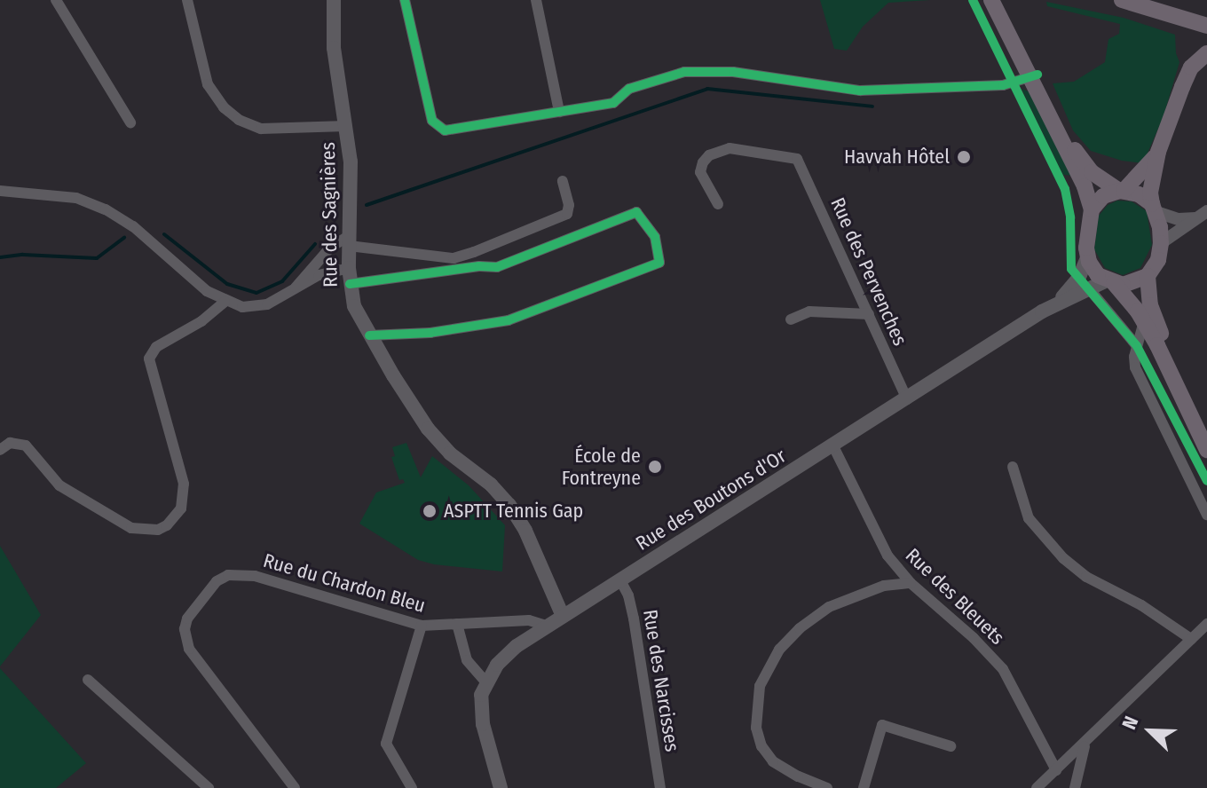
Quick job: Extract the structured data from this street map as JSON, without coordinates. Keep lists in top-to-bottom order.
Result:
{
  "streets": {
    "main road": ["Rue des Sagnières", "Rue des Boutons d'Or"],
    "street": [
      "Rue des Pervenches",
      "Rue du Chardon Bleu",
      "Rue des Bleuets",
      "Rue des Narcisses"
    ]
  },
  "crossings": [
    ["Rue des Sagnières", "Rue des Boutons d'Or"],
    ["Rue des Pervenches", "Rue des Boutons d'Or"],
    ["Rue des Boutons d'Or", "Rue du Chardon Bleu"],
    ["Rue des Boutons d'Or", "Rue des Bleuets"],
    ["Rue des Boutons d'Or", "Rue des Narcisses"]
  ],
  "places": ["Havvah Hôtel", "École de Fontreyne", "ASPTT Tennis Gap"],
  "north": "top left"
}
